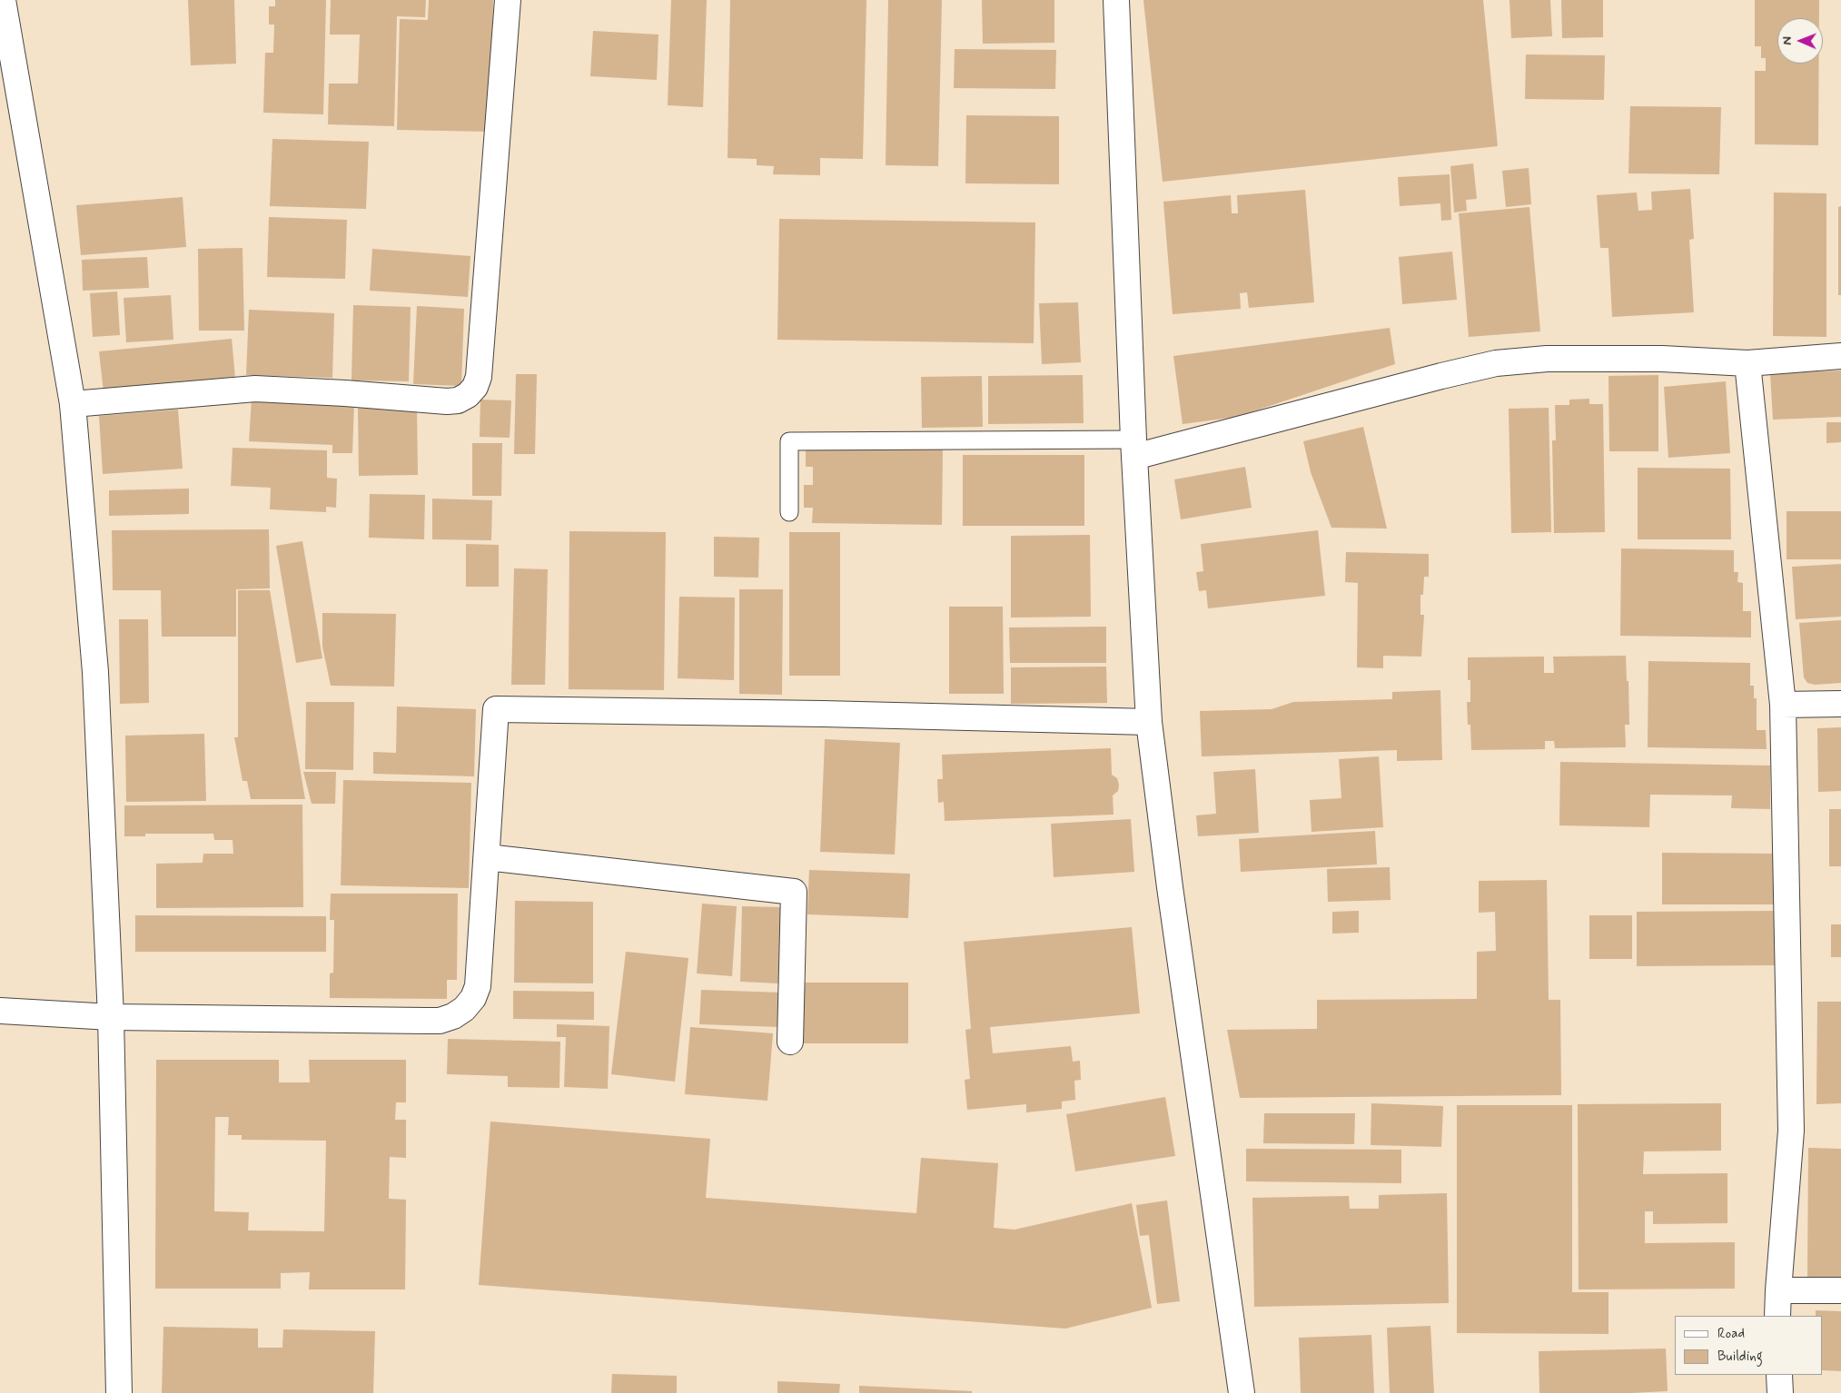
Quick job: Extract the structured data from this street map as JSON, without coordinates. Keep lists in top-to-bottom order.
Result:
{
  "legend": ["Road", "Building"],
  "north": "left"
}
